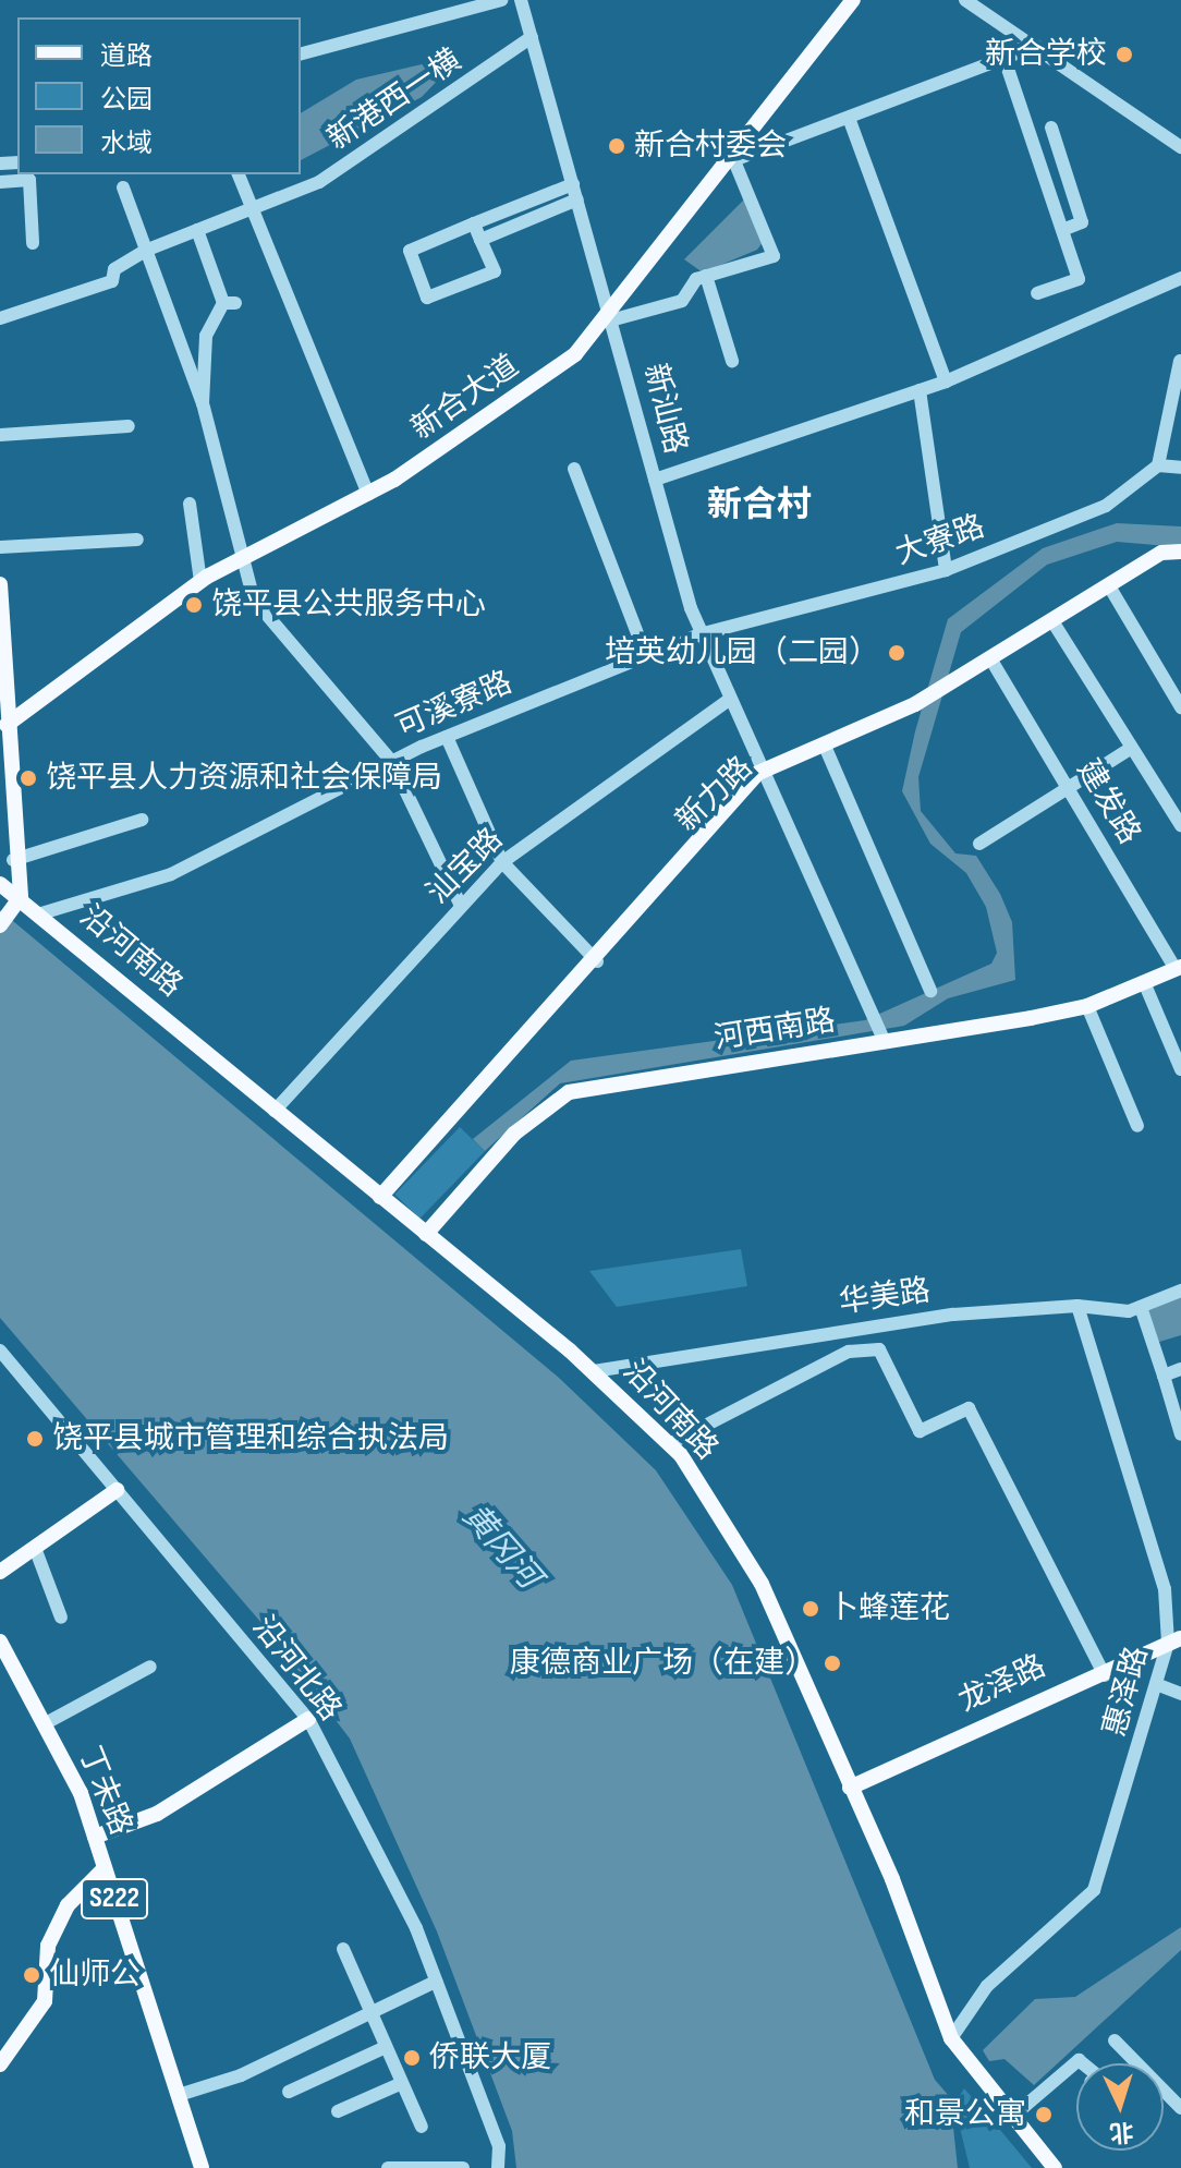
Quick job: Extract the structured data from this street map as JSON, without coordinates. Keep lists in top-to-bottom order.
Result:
{
  "streets": {
    "main road": [
      "新合大道",
      "新力路",
      "沿河南路",
      "河西南路",
      "龙泽路",
      "丁未路",
      "S222"
    ],
    "street": [
      "新港西一横",
      "新汕路",
      "大寮路",
      "可溪寮路",
      "建发路",
      "汕宝路",
      "华美路",
      "沿河北路",
      "惠泽路"
    ]
  },
  "crossings": [
    ["新港西一横", "新汕路"],
    ["新合大道", "新汕路"],
    ["新汕路", "大寮路"],
    ["新汕路", "可溪寮路"],
    ["新汕路", "新力路"],
    ["新汕路", "汕宝路"],
    ["新汕路", "河西南路"],
    ["大寮路", "可溪寮路"],
    ["可溪寮路", "沿河南路"],
    ["新力路", "建发路"],
    ["新力路", "沿河南路"],
    ["建发路", "河西南路"],
    ["汕宝路", "沿河南路"],
    ["沿河南路", "河西南路"],
    ["沿河南路", "华美路"],
    ["沿河南路", "龙泽路"],
    ["沿河南路", "惠泽路"],
    ["华美路", "惠泽路"],
    ["龙泽路", "惠泽路"]
  ],
  "districts": ["新合村"],
  "water": ["黄冈河"],
  "places": [
    "新合学校",
    "新合村委会",
    "饶平县公共服务中心",
    "培英幼儿园（二园）",
    "饶平县人力资源和社会保障局",
    "饶平县城市管理和综合执法局",
    "卜蜂莲花",
    "康德商业广场（在建）",
    "仙师公",
    "侨联大厦",
    "和景公寓"
  ],
  "legend": ["道路", "公园", "水域"],
  "north": "bottom"
}
